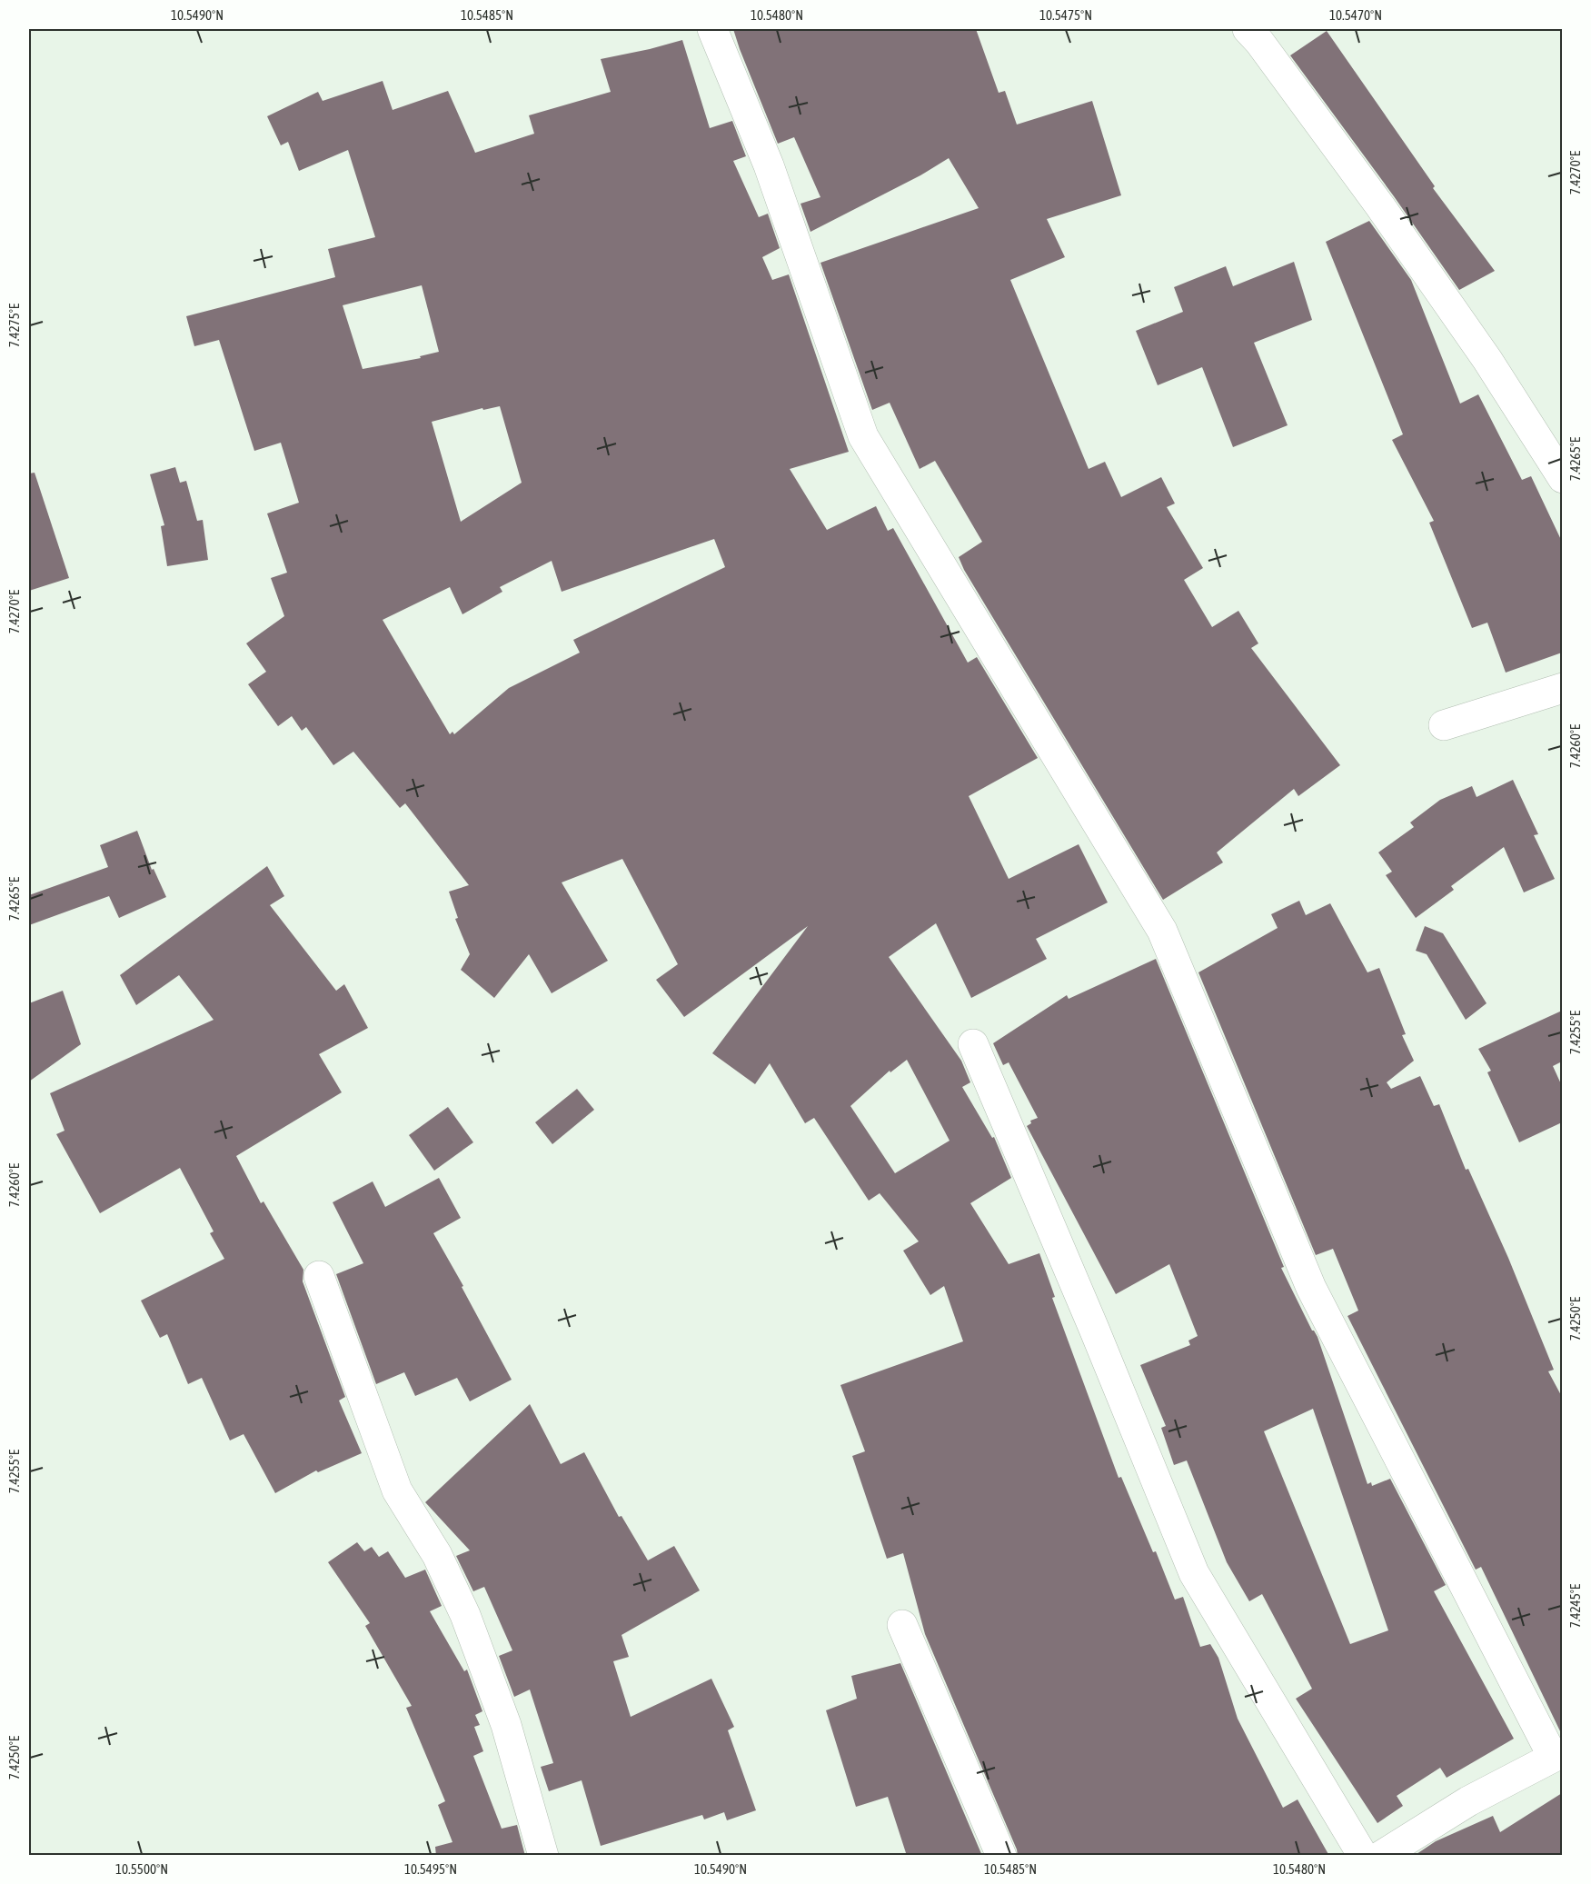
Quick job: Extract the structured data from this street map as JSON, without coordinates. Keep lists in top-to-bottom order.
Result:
{
  "coordinates": [
    "10.5490°N",
    "10.5485°N",
    "10.5480°N",
    "10.5475°N",
    "10.5470°N",
    "7.4270°E",
    "7.4275°E",
    "7.4265°E",
    "7.4260°E",
    "7.4255°E",
    "7.4250°E",
    "7.4245°E",
    "10.5500°N",
    "10.5495°N"
  ]
}
